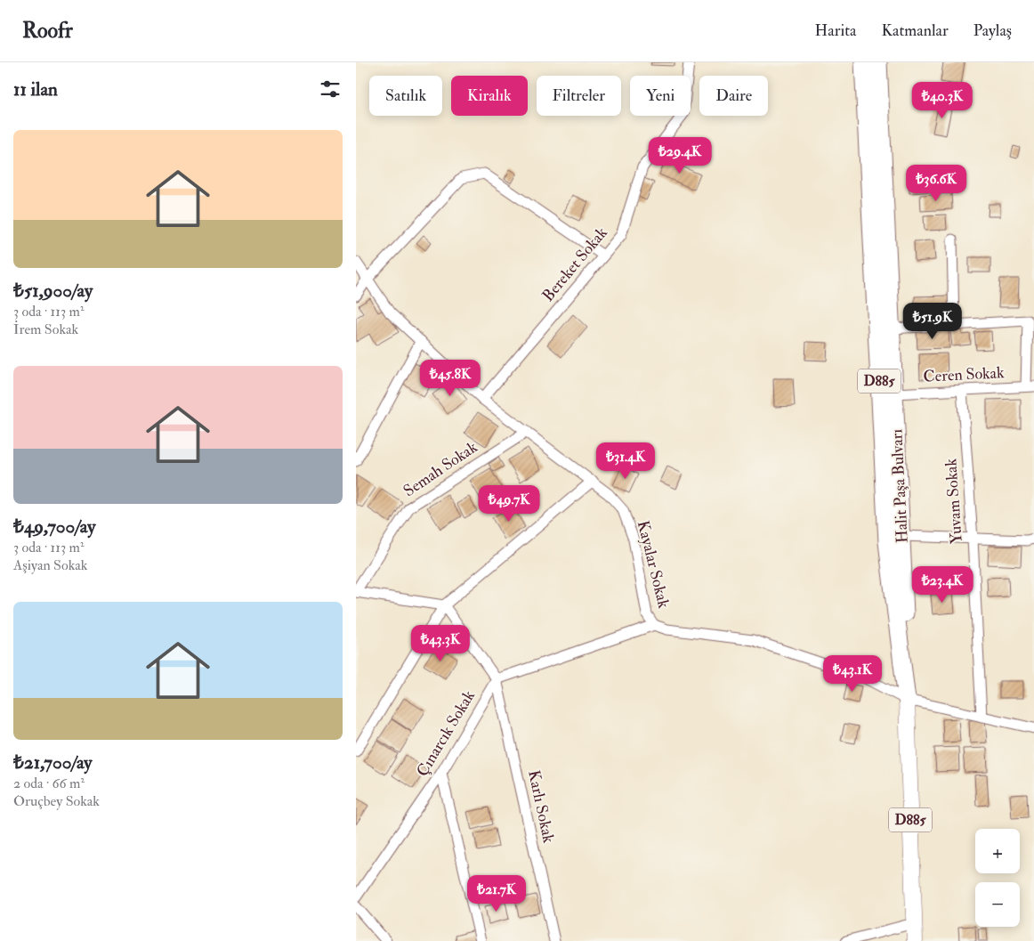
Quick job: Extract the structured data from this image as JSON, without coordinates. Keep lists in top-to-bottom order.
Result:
{
  "streets": {
    "highway": ["D885", "Halit Paşa Bulvarı"],
    "street": [
      "Bereket Sokak",
      "Ceren Sokak",
      "Semah Sokak",
      "Yuvam Sokak",
      "Kayalar Sokak",
      "Çınarcık Sokak",
      "Karlı Sokak"
    ]
  },
  "crossings": [
    ["Bereket Sokak", "Kayalar Sokak"],
    ["Ceren Sokak", "Halit Paşa Bulvarı"],
    ["Ceren Sokak", "Yuvam Sokak"],
    ["D885", "Halit Paşa Bulvarı"],
    ["Semah Sokak", "Kayalar Sokak"],
    ["Çınarcık Sokak", "Karlı Sokak"]
  ],
  "page": {
    "header": "Roofr",
    "nav": ["Harita", "Katmanlar", "Paylaş"],
    "heading": "11 ilan",
    "chip": [
      "Satılık",
      "Kiralık",
      "Filtreler",
      "Yeni",
      "Daire"
    ],
    "price": [
      "₺40.3K",
      "₺29.4K",
      "₺36.6K",
      "₺51.9K",
      "₺45.8K",
      "₺31.4K",
      "₺49.7K",
      "₺23.4K",
      "₺43.3K",
      "₺43.1K",
      "₺21.7K"
    ],
    "list": [
      {
        "name": "₺51,900/ay",
        "note": "3 oda · 113 m² · İrem Sokak"
      },
      {
        "name": "₺49,700/ay",
        "note": "3 oda · 113 m² · Aşiyan Sokak"
      },
      {
        "name": "₺21,700/ay",
        "note": "2 oda · 66 m² · Oruçbey Sokak"
      }
    ],
    "map_buttons": ["+", "−"]
  }
}
